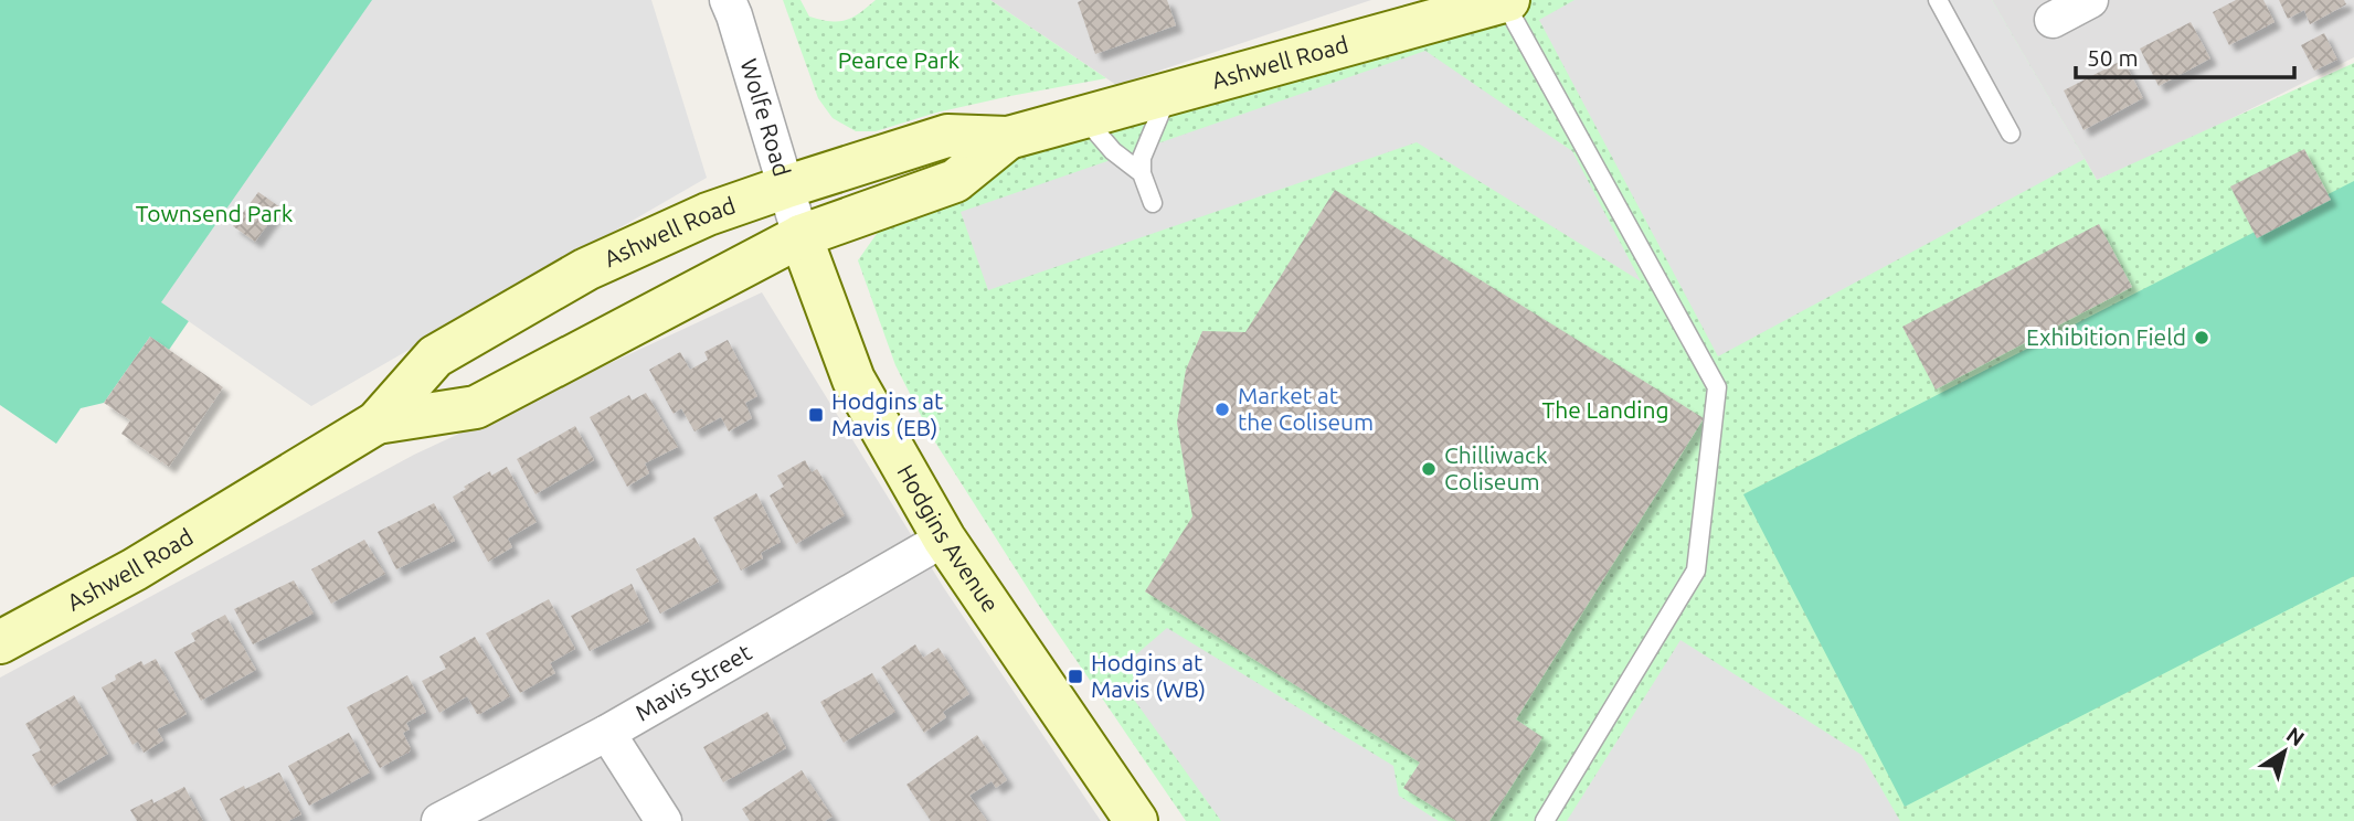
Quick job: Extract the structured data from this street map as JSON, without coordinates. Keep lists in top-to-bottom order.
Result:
{
  "streets": {
    "street": [
      "Ashwell Road",
      "Wolfe Road",
      "Hodgins Avenue",
      "Mavis Street"
    ]
  },
  "crossings": [
    ["Ashwell Road", "Wolfe Road"],
    ["Ashwell Road", "Hodgins Avenue"],
    ["Wolfe Road", "Hodgins Avenue"],
    ["Hodgins Avenue", "Mavis Street"]
  ],
  "parks": ["Pearce Park", "Townsend Park", "The Landing"],
  "places": {
    "other": ["Exhibition Field", "Market at the Coliseum", "Chilliwack Coliseum"],
    "transit": ["Hodgins at Mavis (EB)", "Hodgins at Mavis (WB)"]
  },
  "scale_bar": "50 m",
  "north": "top right"
}
